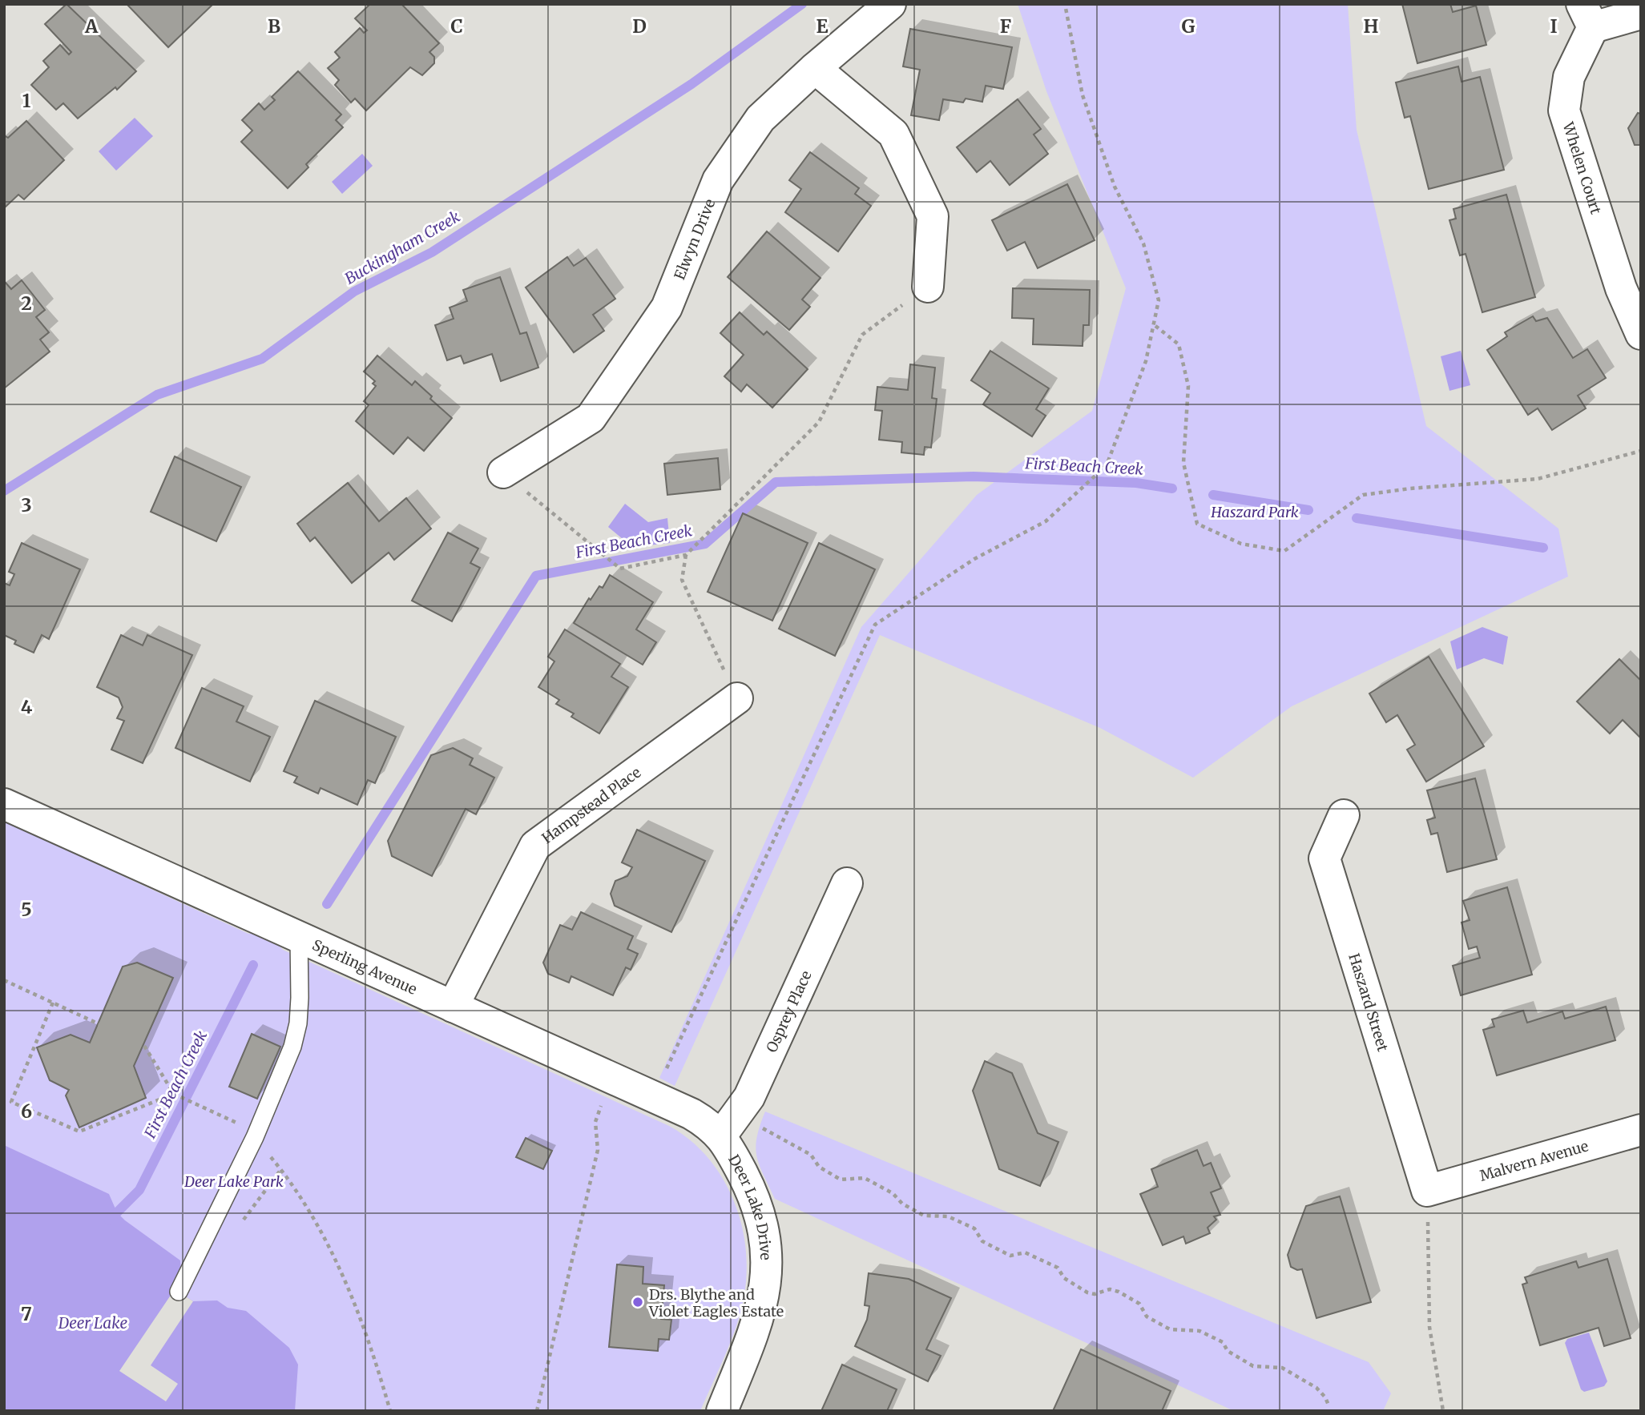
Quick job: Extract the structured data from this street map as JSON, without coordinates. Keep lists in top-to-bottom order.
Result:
{
  "streets": {
    "street": [
      "Whelen Court",
      "Elwyn Drive",
      "Hampstead Place",
      "Sperling Avenue",
      "Haszard Street",
      "Osprey Place",
      "Malvern Avenue",
      "Deer Lake Drive"
    ]
  },
  "crossings": [
    ["Hampstead Place", "Sperling Avenue"],
    ["Sperling Avenue", "Osprey Place"],
    ["Sperling Avenue", "Deer Lake Drive"],
    ["Haszard Street", "Malvern Avenue"],
    ["Osprey Place", "Deer Lake Drive"]
  ],
  "water": ["Buckingham Creek", "First Beach Creek", "Deer Lake"],
  "parks": ["Haszard Park", "Deer Lake Park"],
  "places": ["Drs. Blythe and Violet Eagles Estate"],
  "grid": {
    "columns": [
      "A",
      "B",
      "C",
      "D",
      "E",
      "F",
      "G",
      "H",
      "I"
    ],
    "rows": [
      "1",
      "2",
      "3",
      "4",
      "5",
      "6",
      "7"
    ]
  }
}
